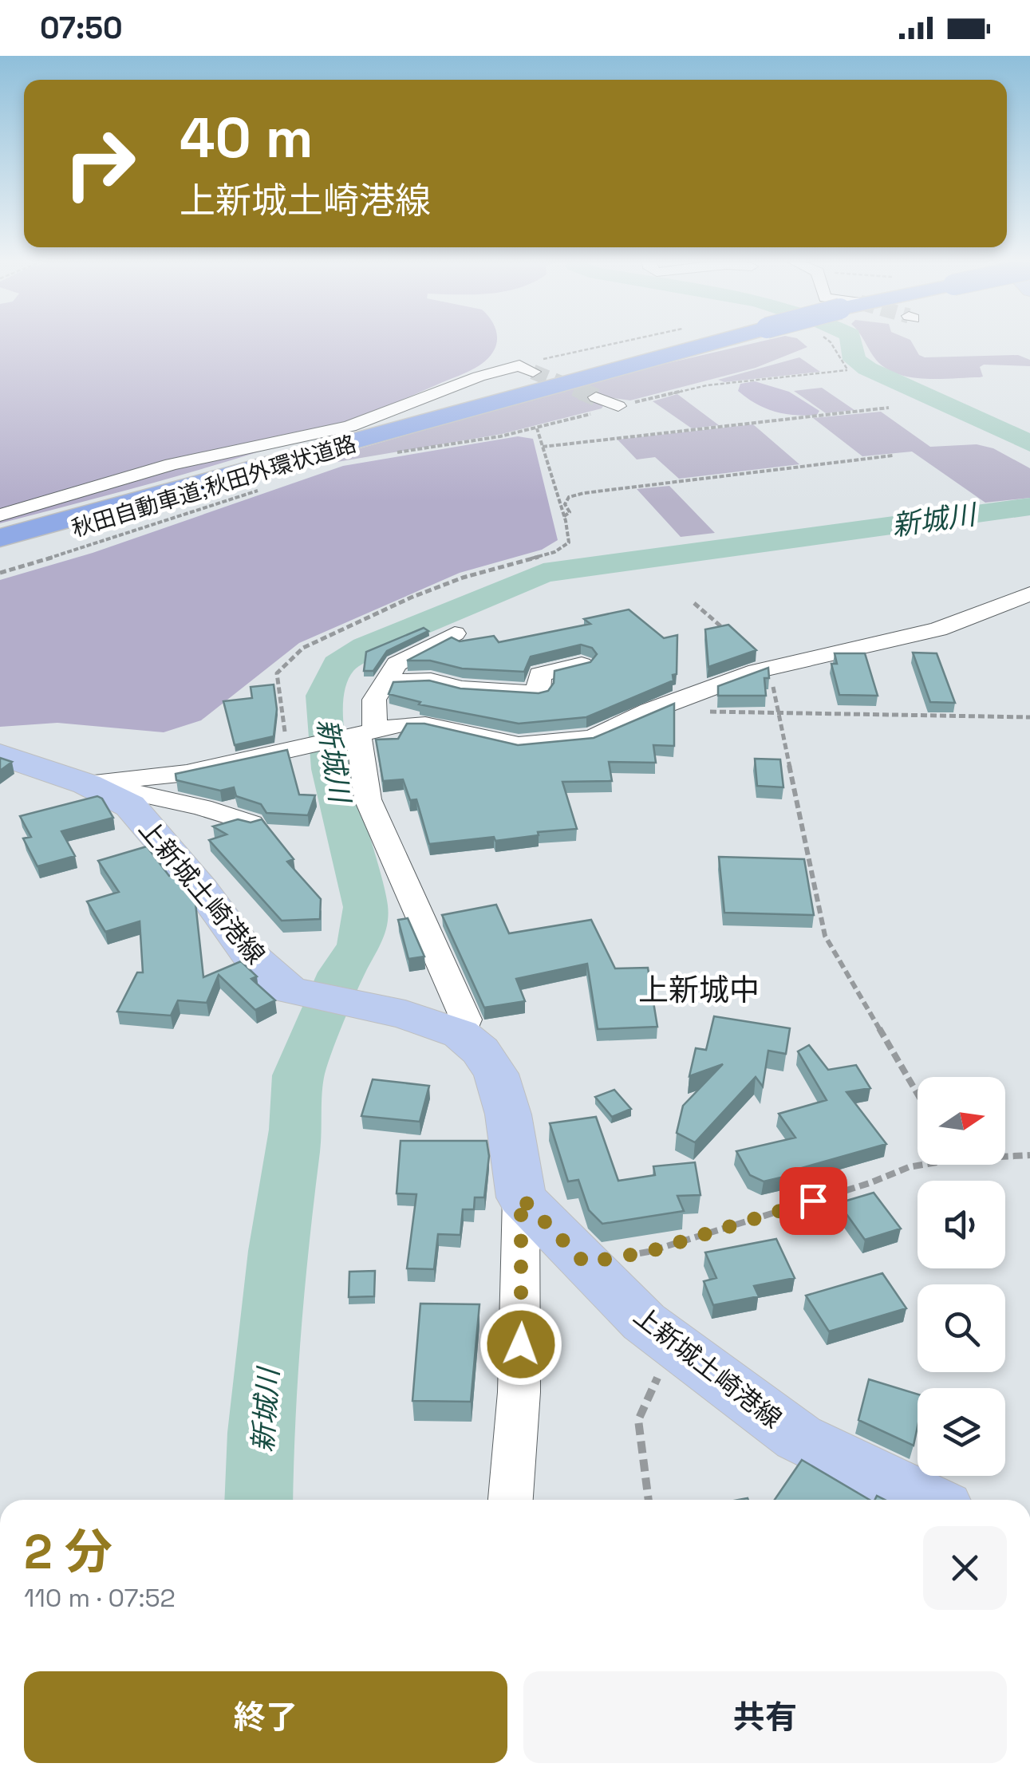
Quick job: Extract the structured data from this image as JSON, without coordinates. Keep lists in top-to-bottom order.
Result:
{
  "streets": {
    "highway": ["秋田自動車道;秋田外環状道路"],
    "main road": ["上新城土崎港線"]
  },
  "districts": ["上新城中"],
  "water": ["新城川"],
  "north": "right",
  "page": {
    "status": "07:50",
    "turn": ["40 m", "上新城土崎港線"],
    "heading": ["2 分", "110 m · 07:52"],
    "buttons": ["終了", "共有"]
  }
}
